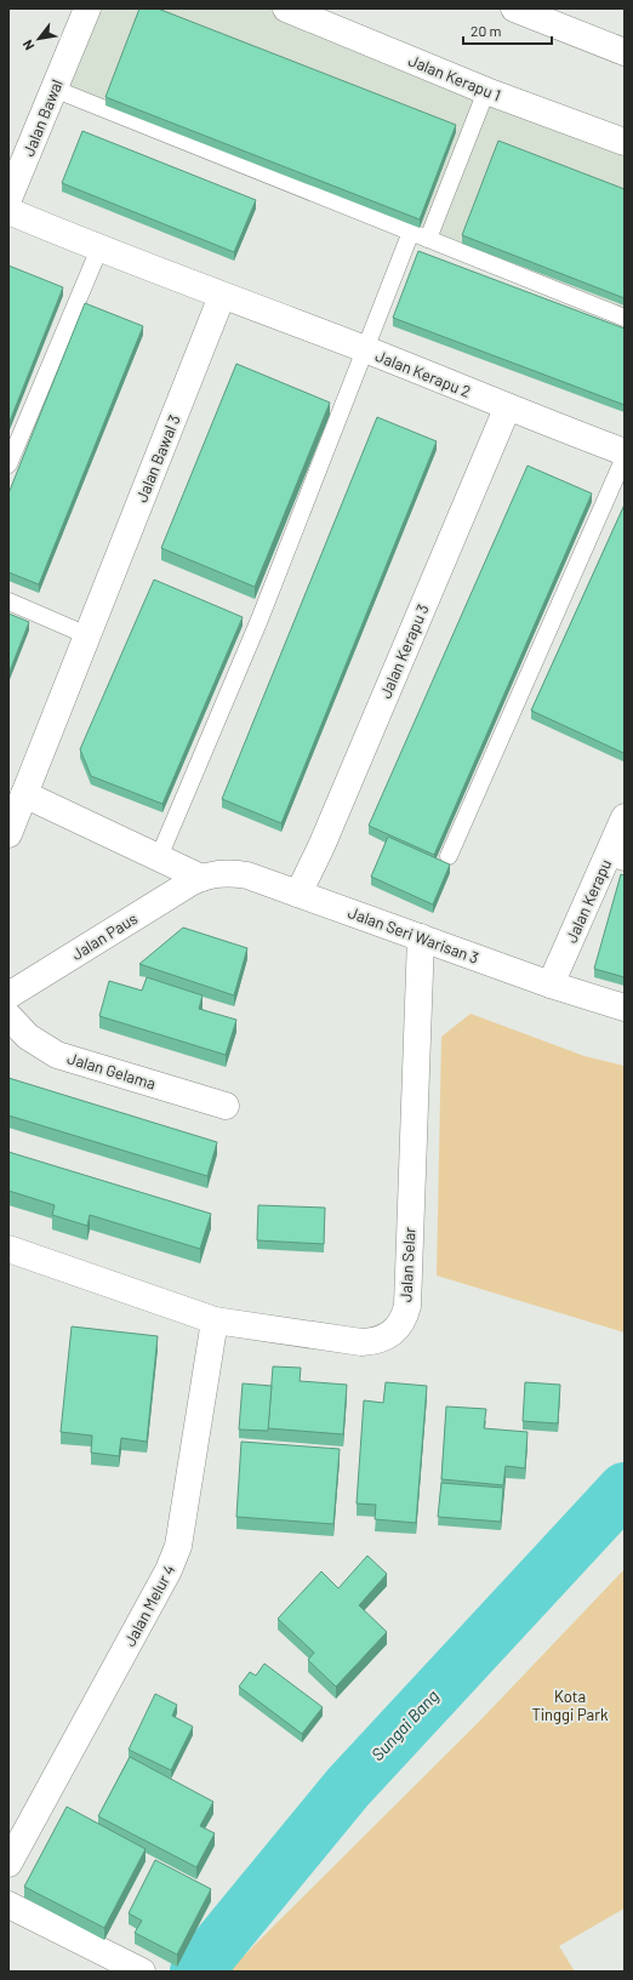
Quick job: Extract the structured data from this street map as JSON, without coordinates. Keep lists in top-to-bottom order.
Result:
{
  "streets": {
    "street": [
      "Jalan Kerapu 1",
      "Jalan Bawal",
      "Jalan Kerapu 2",
      "Jalan Bawal 3",
      "Jalan Kerapu 3",
      "Jalan Kerapu",
      "Jalan Seri Warisan 3",
      "Jalan Paus",
      "Jalan Gelama",
      "Jalan Selar",
      "Jalan Melur 4"
    ]
  },
  "crossings": [
    ["Jalan Kerapu 2", "Jalan Bawal 3"],
    ["Jalan Kerapu 2", "Jalan Kerapu 3"],
    ["Jalan Kerapu 3", "Jalan Seri Warisan 3"],
    ["Jalan Kerapu", "Jalan Seri Warisan 3"],
    ["Jalan Seri Warisan 3", "Jalan Paus"],
    ["Jalan Seri Warisan 3", "Jalan Selar"],
    ["Jalan Selar", "Jalan Melur 4"]
  ],
  "water": ["Sungai Bang"],
  "parks": ["Kota Tinggi Park"],
  "scale_bar": "20 m",
  "north": "bottom left"
}
